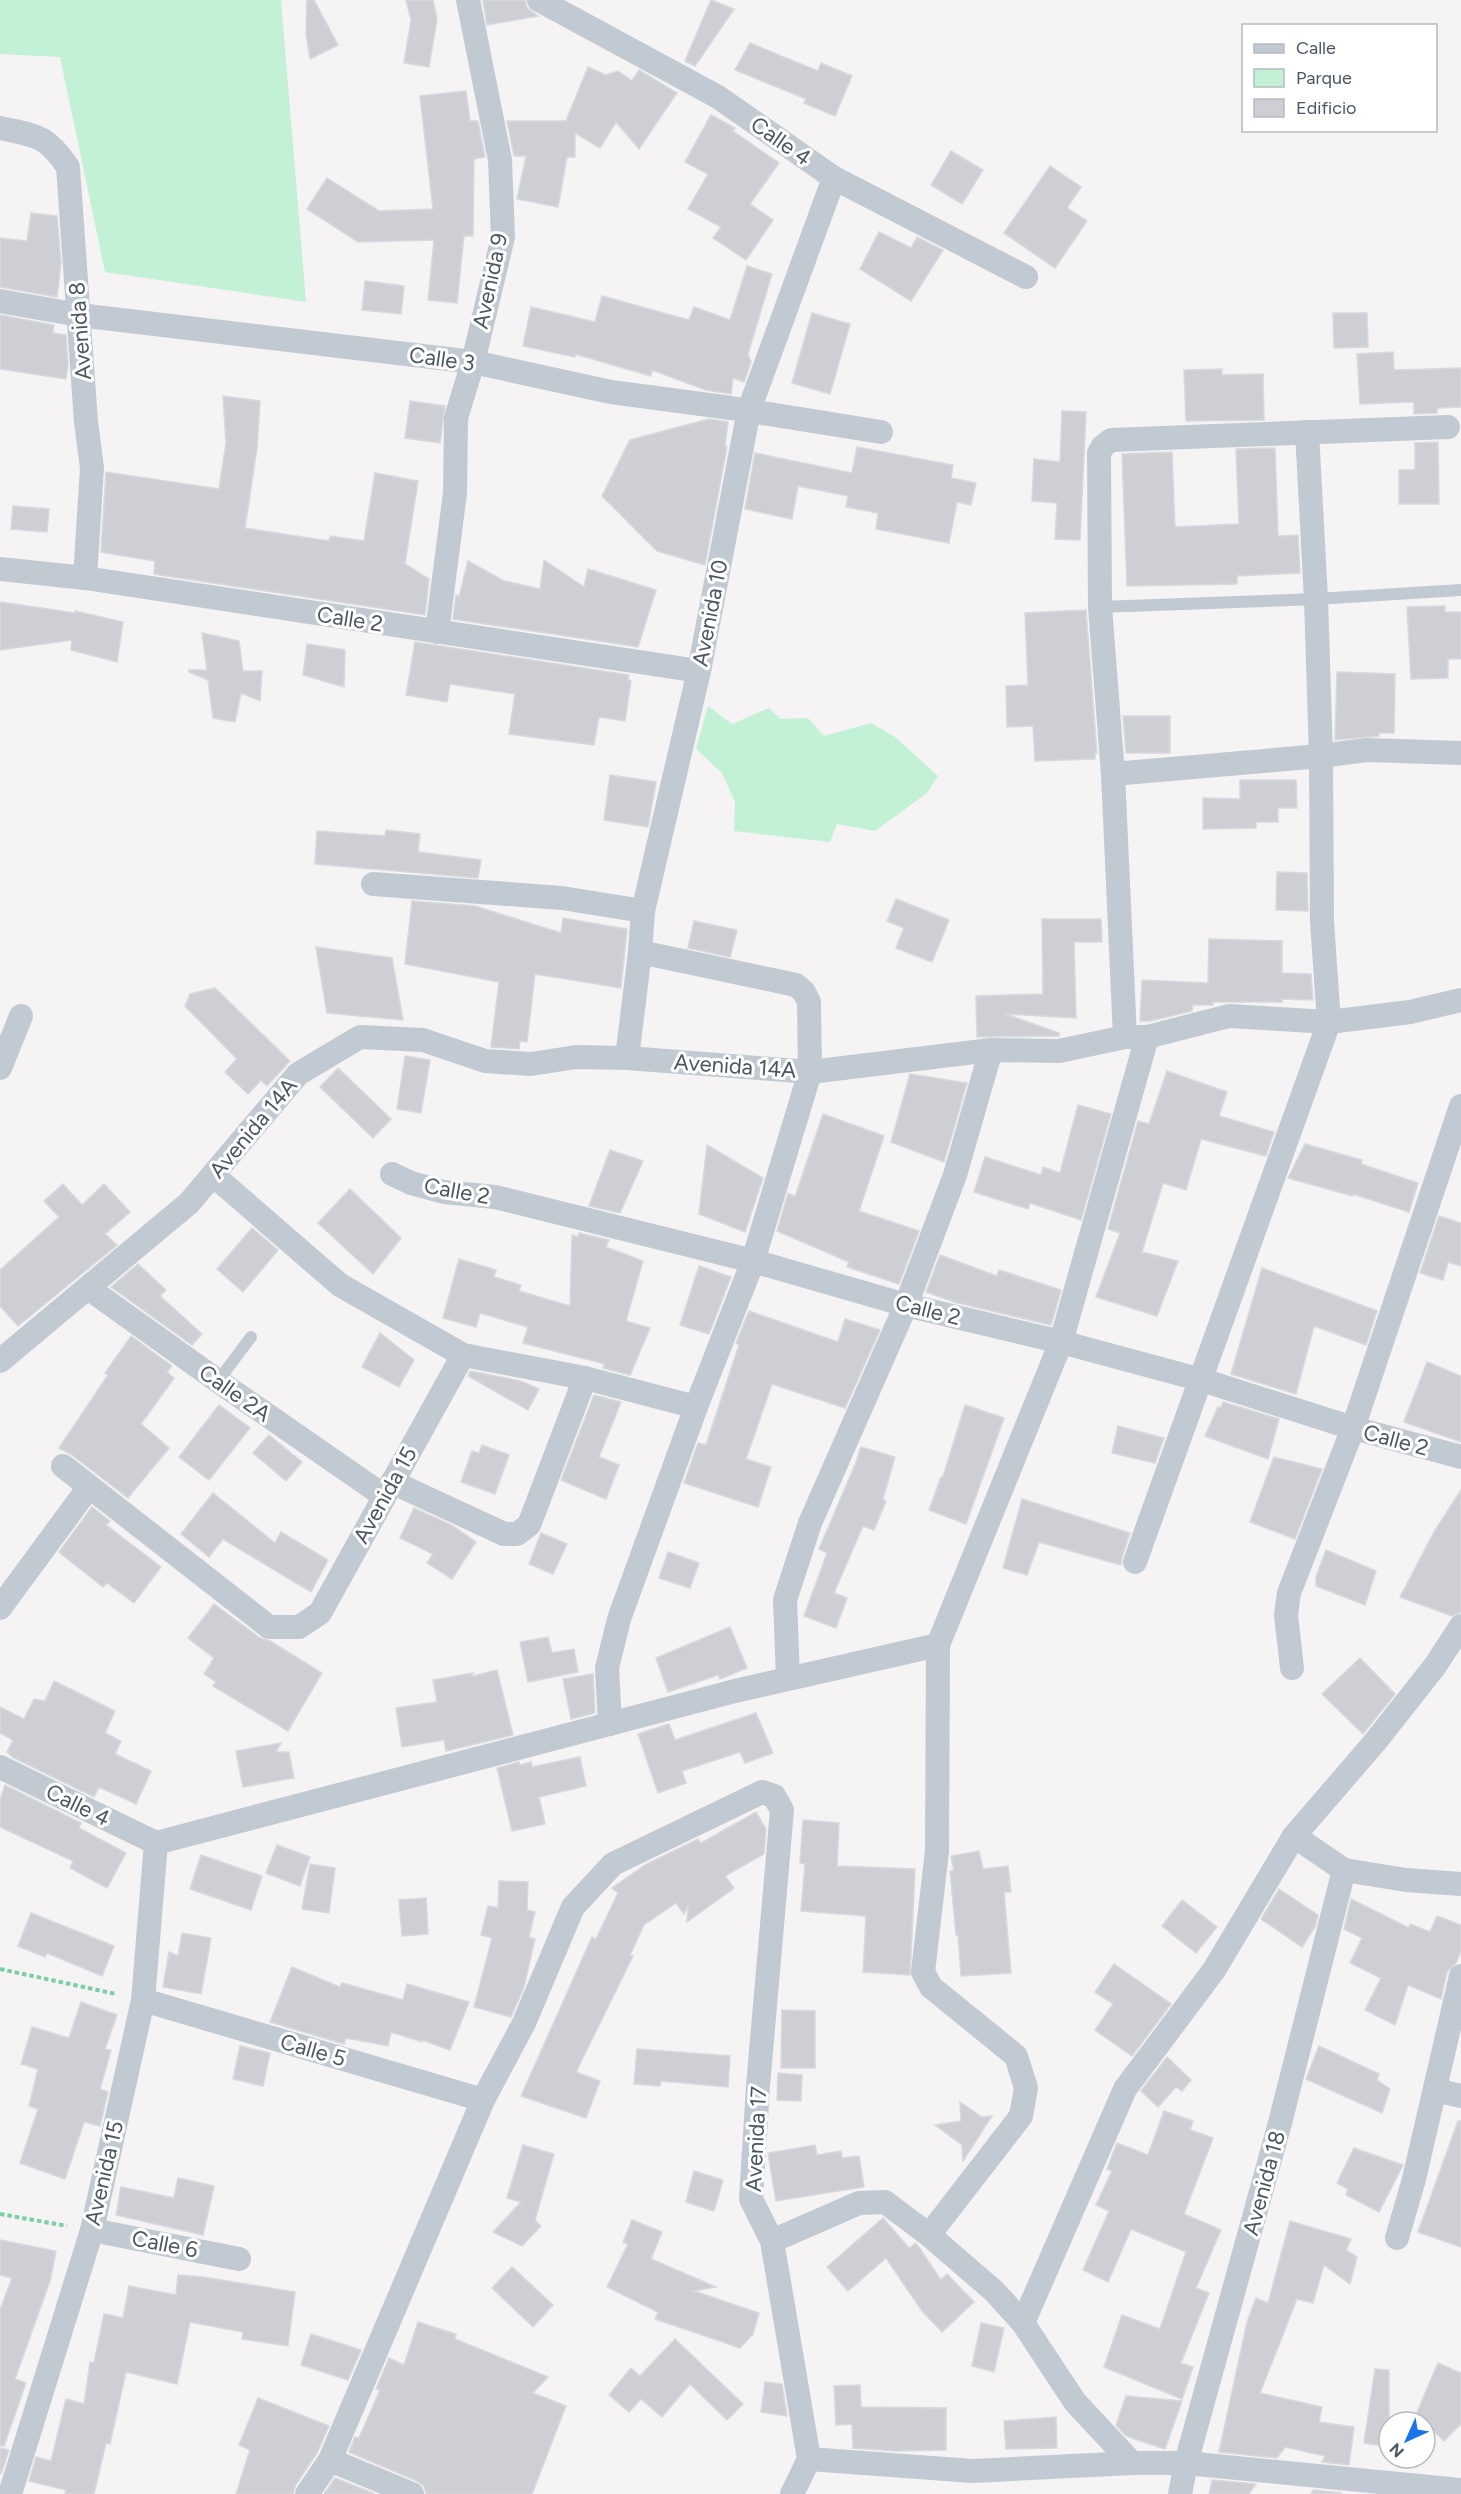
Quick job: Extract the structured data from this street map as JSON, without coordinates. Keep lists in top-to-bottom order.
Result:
{
  "streets": {
    "street": [
      "Calle 4",
      "Avenida 9",
      "Avenida 8",
      "Calle 3",
      "Avenida 10",
      "Calle 2",
      "Avenida 14A",
      "Calle 2A",
      "Avenida 15",
      "Calle 5",
      "Avenida 17",
      "Avenida 18",
      "Calle 6"
    ]
  },
  "crossings": [
    ["Calle 4", "Avenida 10"],
    ["Calle 4", "Avenida 15"],
    ["Avenida 9", "Calle 3"],
    ["Avenida 9", "Calle 2"],
    ["Avenida 8", "Calle 3"],
    ["Avenida 8", "Calle 2"],
    ["Calle 3", "Avenida 10"],
    ["Avenida 10", "Calle 2"],
    ["Avenida 10", "Avenida 14A"],
    ["Avenida 14A", "Calle 2A"],
    ["Calle 2A", "Avenida 15"],
    ["Avenida 15", "Calle 5"],
    ["Avenida 15", "Calle 6"],
    ["Calle 5", "Avenida 17"]
  ],
  "legend": ["Calle", "Parque", "Edificio"],
  "north": "bottom left"
}
